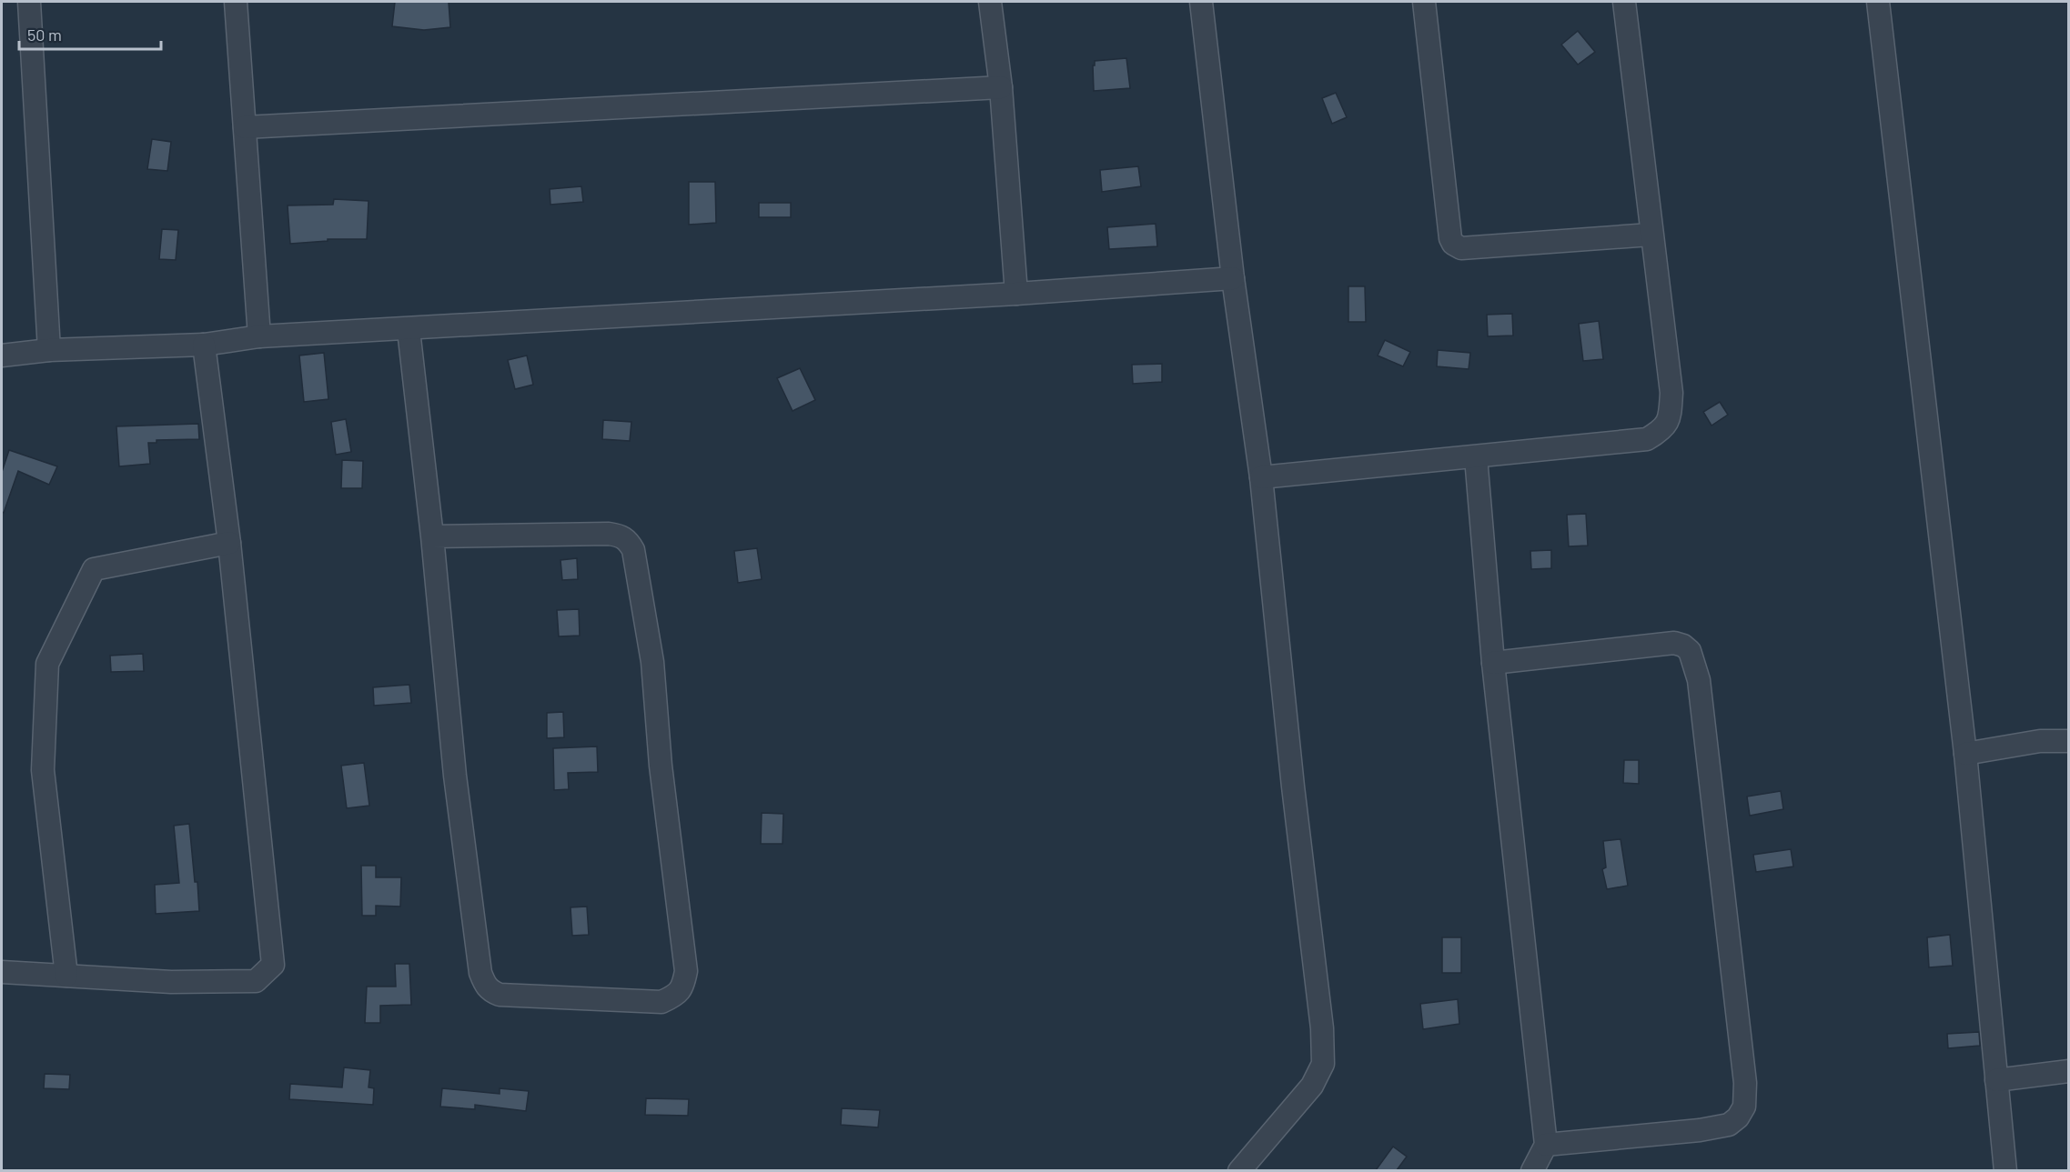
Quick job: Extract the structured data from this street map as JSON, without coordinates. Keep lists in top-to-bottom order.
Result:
{
  "scale_bar": "50 m"
}
